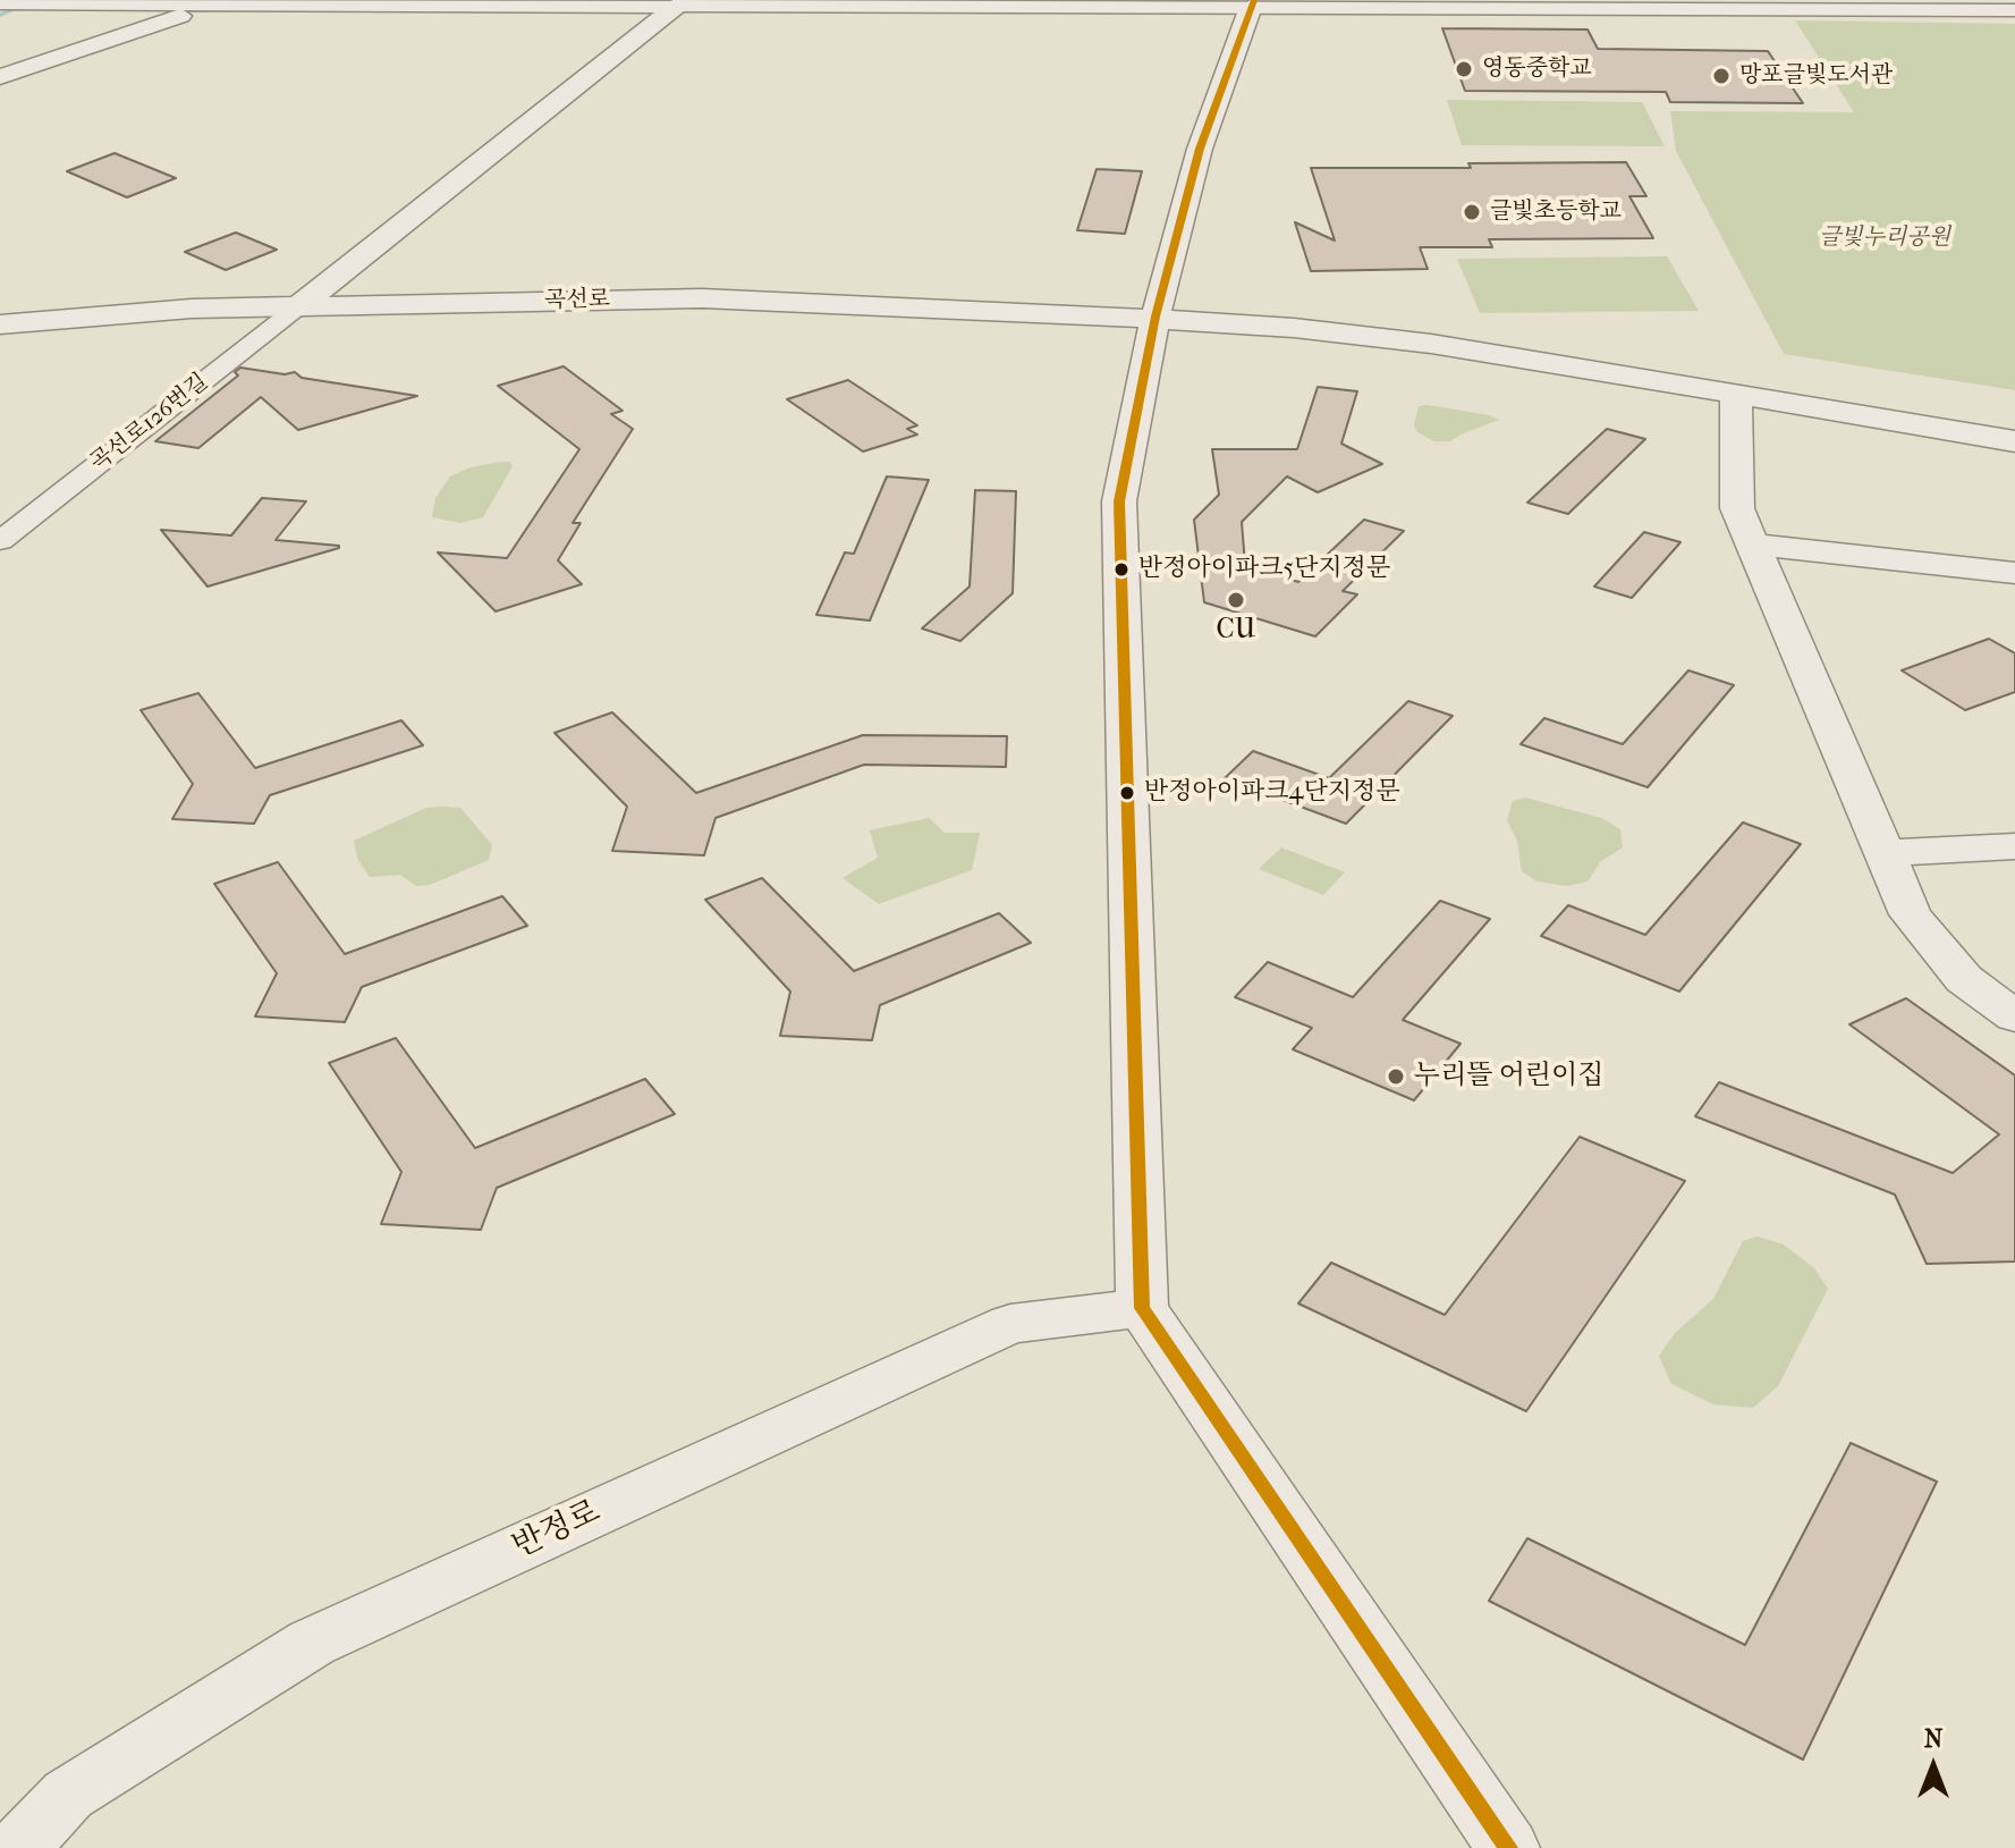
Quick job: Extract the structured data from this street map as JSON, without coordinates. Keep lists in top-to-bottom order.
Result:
{
  "streets": {
    "street": ["곡선로", "곡선로126번길", "반정로"]
  },
  "crossings": [
    ["곡선로", "곡선로126번길"]
  ],
  "parks": ["글빛누리공원"],
  "places": [
    "영동중학교",
    "망포글빛도서관",
    "글빛초등학교",
    "반정아이파크5단지정문",
    "CU",
    "반정아이파크4단지정문",
    "누리뜰 어린이집"
  ],
  "north": "top"
}
